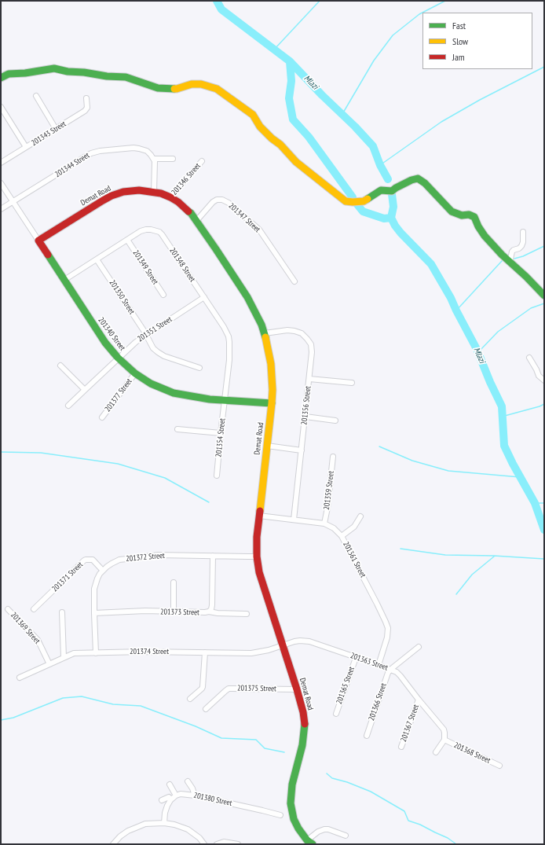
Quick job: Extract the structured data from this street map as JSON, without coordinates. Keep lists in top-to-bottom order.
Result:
{
  "streets": {
    "street": [
      "201343 Street",
      "201344 Street",
      "201346 Street",
      "Demat Road",
      "201347 Street",
      "201348 Street",
      "201349 Street",
      "201350 Street",
      "201351 Street",
      "201340 Street",
      "201377 Street",
      "201356 Street",
      "201354 Street",
      "201359 Street",
      "201372 Street",
      "201361 Street",
      "201371 Street",
      "201373 Street",
      "201369 Street",
      "201374 Street",
      "201363 Street",
      "201365 Street",
      "201375 Street",
      "201366 Street",
      "201367 Street",
      "201368 Street",
      "201380 Street"
    ]
  },
  "crossings": [
    ["201344 Street", "201340 Street"],
    ["201346 Street", "Demat Road"],
    ["Demat Road", "201347 Street"],
    ["Demat Road", "201340 Street"],
    ["Demat Road", "201356 Street"],
    ["Demat Road", "201372 Street"],
    ["Demat Road", "201361 Street"],
    ["Demat Road", "201374 Street"],
    ["Demat Road", "201363 Street"],
    ["Demat Road", "201375 Street"],
    ["201348 Street", "201349 Street"],
    ["201348 Street", "201350 Street"],
    ["201348 Street", "201351 Street"],
    ["201348 Street", "201340 Street"],
    ["201348 Street", "201354 Street"],
    ["201350 Street", "201351 Street"],
    ["201351 Street", "201340 Street"],
    ["201340 Street", "201377 Street"],
    ["201340 Street", "201354 Street"],
    ["201356 Street", "201361 Street"],
    ["201359 Street", "201361 Street"],
    ["201372 Street", "201371 Street"],
    ["201372 Street", "201373 Street"],
    ["201372 Street", "201374 Street"],
    ["201361 Street", "201363 Street"],
    ["201369 Street", "201374 Street"],
    ["201374 Street", "201363 Street"],
    ["201363 Street", "201365 Street"],
    ["201363 Street", "201366 Street"],
    ["201363 Street", "201367 Street"],
    ["201363 Street", "201368 Street"]
  ],
  "water": ["Mlazi"],
  "legend": ["Fast", "Slow", "Jam"]
}
